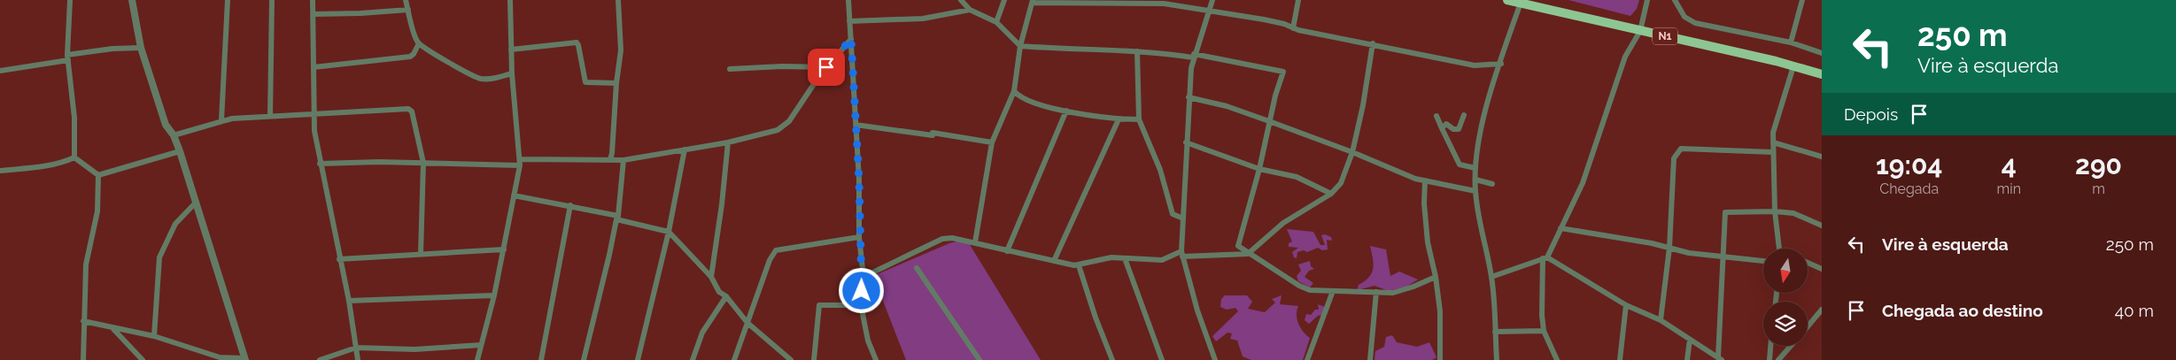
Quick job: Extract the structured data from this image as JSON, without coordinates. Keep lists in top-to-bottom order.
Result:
{
  "streets": {
    "highway": ["N1"]
  },
  "north": "bottom",
  "page": {
    "turn": ["250 m", "Vire à esquerda"],
    "then": "Depois",
    "eta": [
      "19:04",
      "Chegada",
      "4",
      "min",
      "290",
      "m"
    ],
    "list": [
      {
        "name": "Vire à esquerda",
        "value": "250 m"
      },
      {
        "name": "Chegada ao destino",
        "value": "40 m"
      }
    ]
  }
}
